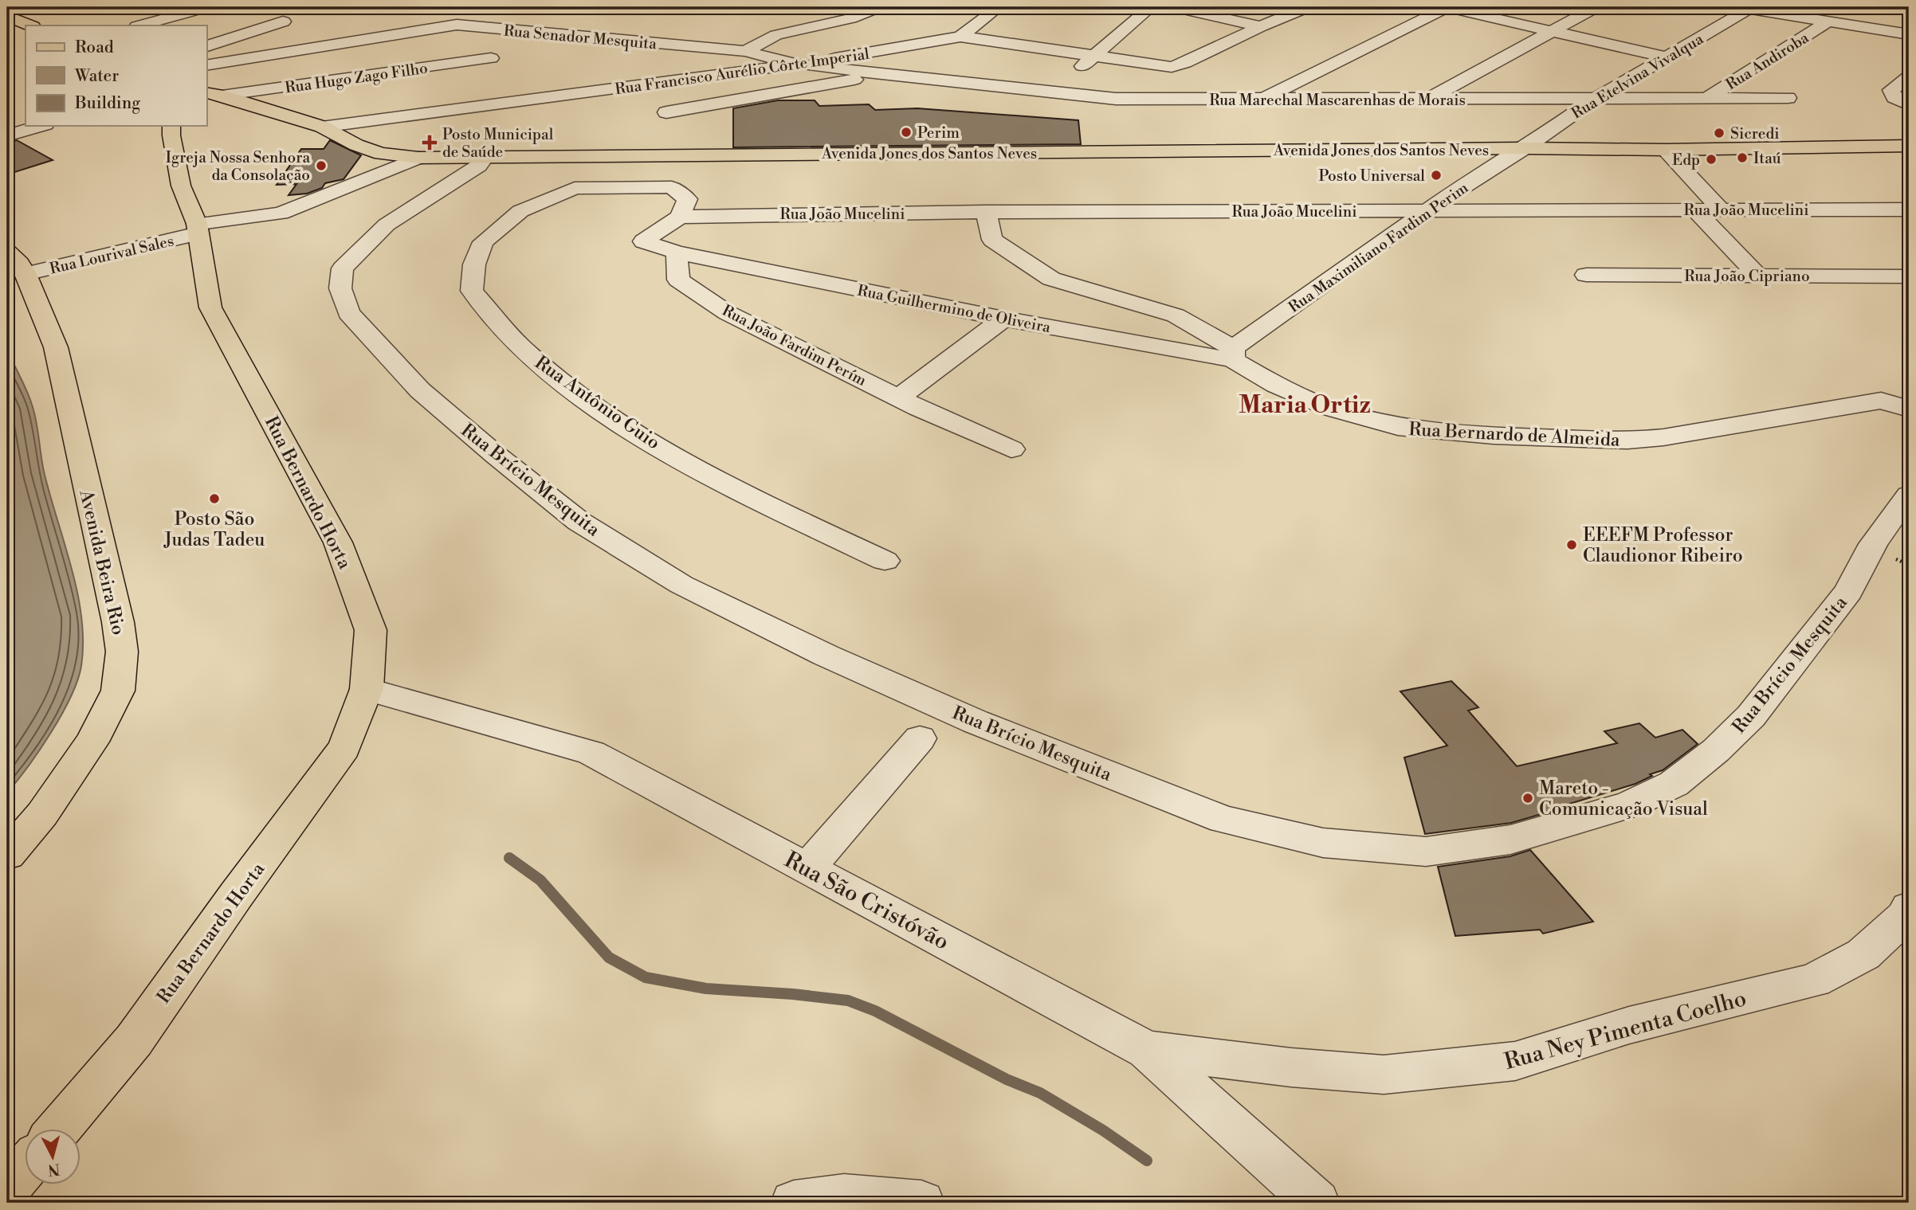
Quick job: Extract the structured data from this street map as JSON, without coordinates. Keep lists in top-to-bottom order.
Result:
{
  "streets": {
    "main road": ["Avenida Jones dos Santos Neves", "Rua Bernardo Horta", "Avenida Beira Rio"],
    "street": [
      "Rua Senador Mesquita",
      "Rua Andiroba",
      "Rua Francisco Aurélio Côrte Imperial",
      "Rua Etelvina Vivalqua",
      "Rua Hugo Zago Filho",
      "Rua Marechal Mascarenhas de Morais",
      "Rua João Mucelini",
      "Rua Maximiliano Fardim Perim",
      "Rua Lourival Sales",
      "Rua João Cipriano",
      "Rua Guilhermino de Oliveira",
      "Rua João Fardim Perím",
      "Rua Antônio Guio",
      "Rua Bernardo de Almeida",
      "Rua Brício Mesquita",
      "Rua São Cristóvão",
      "Rua Ney Pimenta Coelho"
    ]
  },
  "crossings": [
    ["Rua Senador Mesquita", "Rua Francisco Aurélio Côrte Imperial"],
    ["Rua Senador Mesquita", "Rua Marechal Mascarenhas de Morais"],
    ["Rua Andiroba", "Rua Marechal Mascarenhas de Morais"],
    ["Rua Francisco Aurélio Côrte Imperial", "Avenida Jones dos Santos Neves"],
    ["Rua Etelvina Vivalqua", "Rua Marechal Mascarenhas de Morais"],
    ["Rua Etelvina Vivalqua", "Avenida Jones dos Santos Neves"],
    ["Rua Etelvina Vivalqua", "Rua Maximiliano Fardim Perim"],
    ["Rua Hugo Zago Filho", "Avenida Jones dos Santos Neves"],
    ["Avenida Jones dos Santos Neves", "Rua Maximiliano Fardim Perim"],
    ["Avenida Jones dos Santos Neves", "Rua Lourival Sales"],
    ["Avenida Jones dos Santos Neves", "Rua Brício Mesquita"],
    ["Rua João Mucelini", "Rua Maximiliano Fardim Perim"],
    ["Rua João Mucelini", "Rua Antônio Guio"],
    ["Rua João Mucelini", "Rua Bernardo de Almeida"],
    ["Rua Maximiliano Fardim Perim", "Rua Guilhermino de Oliveira"],
    ["Rua Maximiliano Fardim Perim", "Rua Bernardo de Almeida"],
    ["Rua Lourival Sales", "Rua Bernardo Horta"],
    ["Rua Lourival Sales", "Avenida Beira Rio"],
    ["Rua Guilhermino de Oliveira", "Rua João Fardim Perím"],
    ["Rua Guilhermino de Oliveira", "Rua Bernardo de Almeida"],
    ["Rua Bernardo Horta", "Rua São Cristóvão"],
    ["Rua São Cristóvão", "Rua Ney Pimenta Coelho"]
  ],
  "districts": ["Maria Ortiz"],
  "places": {
    "other": [
      "Perim",
      "Sicredi",
      "Itaú",
      "Edp",
      "Igreja Nossa Senhora da Consolação",
      "Posto Universal",
      "Posto São Judas Tadeu",
      "EEEFM Professor Claudionor Ribeiro",
      "Mareto - Comunicação Visual"
    ],
    "health": ["Posto Municipal de Saúde"]
  },
  "legend": ["Road", "Water", "Building"],
  "north": "bottom"
}
